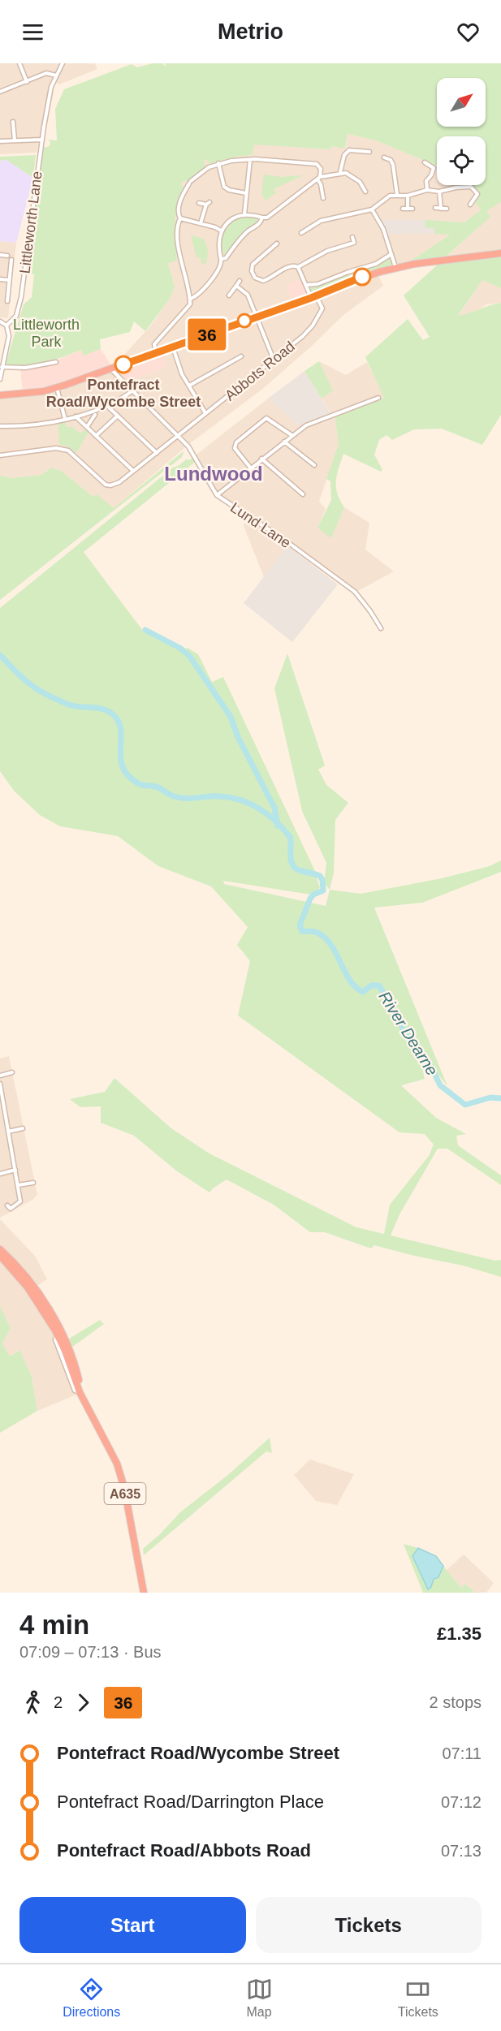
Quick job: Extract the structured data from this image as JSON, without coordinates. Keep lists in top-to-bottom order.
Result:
{
  "streets": {
    "highway": ["A635"],
    "street": ["Littleworth Lane", "Abbots Road", "Lund Lane"]
  },
  "crossings": [
    ["Abbots Road", "Lund Lane"]
  ],
  "districts": ["Lundwood"],
  "water": ["River Dearne"],
  "parks": ["Littleworth Park"],
  "places": ["Pontefract Road/Wycombe Street"],
  "lines": ["bus line 36"],
  "north": "top right",
  "page": {
    "header": "Metrio",
    "on_map": "36",
    "heading": ["4 min", "07:09 – 07:13 · Bus", "£1.35"],
    "legs": ["2", "36", "2 stops"],
    "list": [
      {
        "name": "Pontefract Road/Wycombe Street",
        "value": "07:11"
      },
      {
        "name": "Pontefract Road/Darrington Place",
        "value": "07:12"
      },
      {
        "name": "Pontefract Road/Abbots Road",
        "value": "07:13"
      }
    ],
    "buttons": ["Start", "Tickets"],
    "tabs": ["Directions", "Map", "Tickets"]
  }
}
